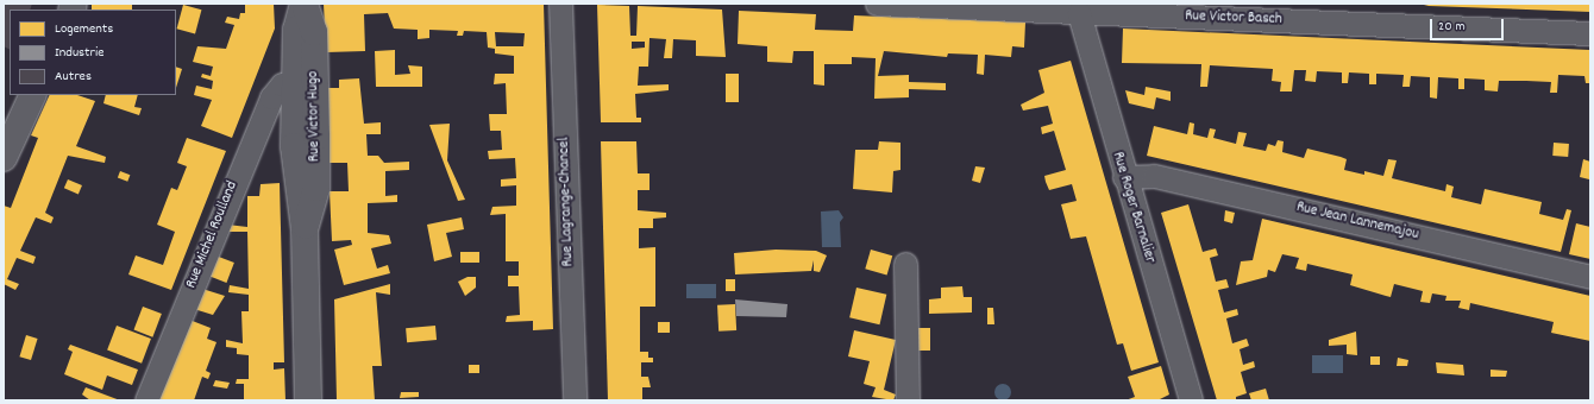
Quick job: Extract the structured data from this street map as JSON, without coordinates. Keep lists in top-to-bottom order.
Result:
{
  "streets": {
    "main road": ["Rue Victor Hugo"],
    "street": [
      "Rue Victor Basch",
      "Rue Lagrange-Chancel",
      "Rue Roger Barnalier",
      "Rue Jean Lannemajou",
      "Rue Michel Roulland"
    ]
  },
  "crossings": [
    ["Rue Victor Basch", "Rue Roger Barnalier"],
    ["Rue Victor Hugo", "Rue Michel Roulland"],
    ["Rue Roger Barnalier", "Rue Jean Lannemajou"]
  ],
  "legend": ["Logements", "Industrie", "Autres"],
  "scale_bar": "20 m"
}
